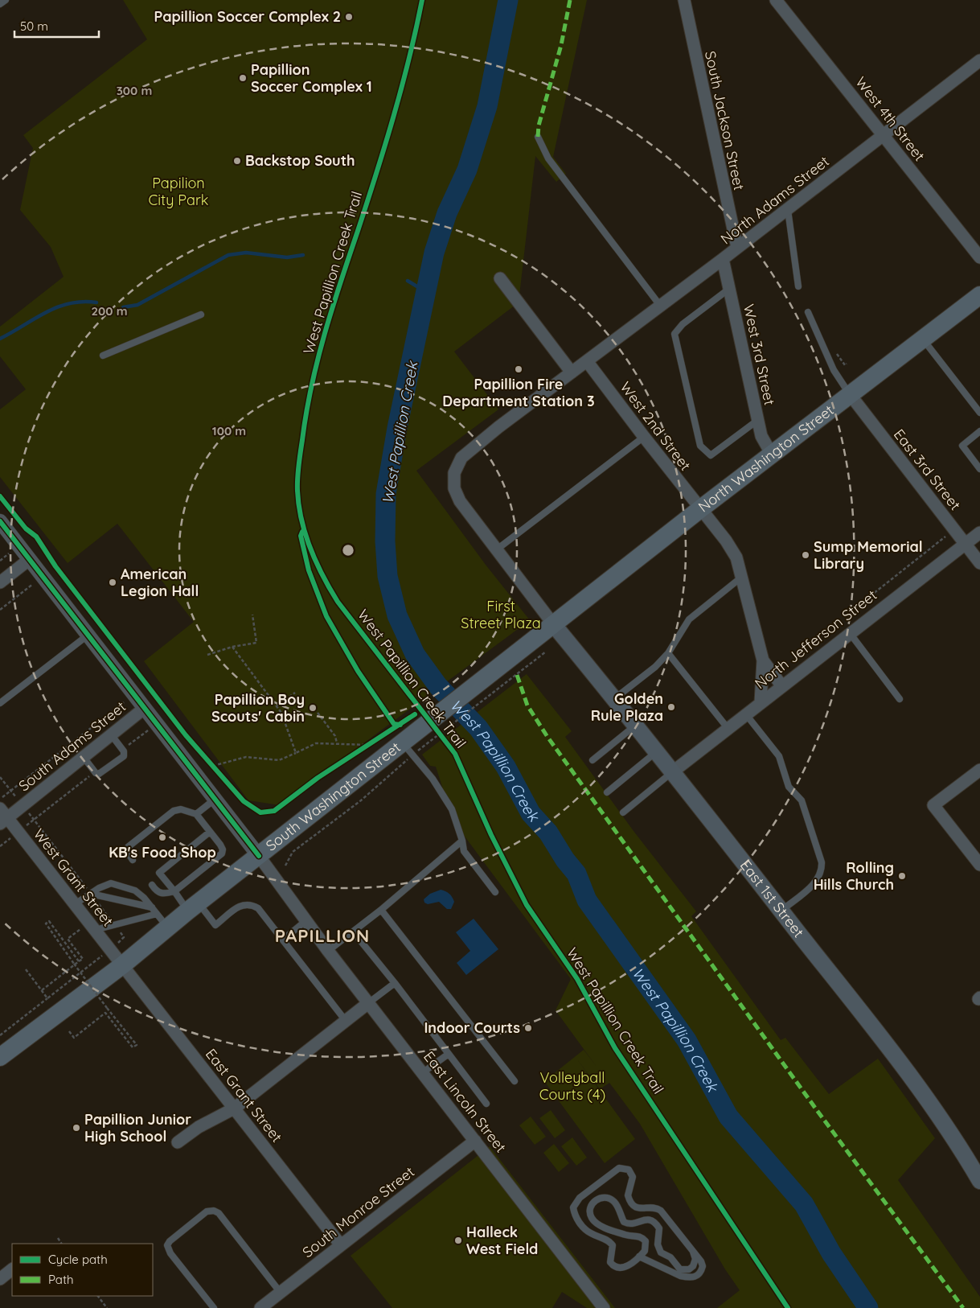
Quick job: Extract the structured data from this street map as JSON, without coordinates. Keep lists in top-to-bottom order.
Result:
{
  "streets": {
    "main road": ["North Washington Street", "South Washington Street", "East 1st Street"],
    "street": [
      "West 4th Street",
      "South Jackson Street",
      "North Adams Street",
      "West 3rd Street",
      "West 2nd Street",
      "East 3rd Street",
      "North Jefferson Street",
      "South Adams Street",
      "West Grant Street",
      "East Grant Street",
      "East Lincoln Street",
      "South Monroe Street"
    ],
    "cycle path": ["West Papillion Creek Trail"]
  },
  "crossings": [
    ["West 4th Street", "North Adams Street"],
    ["South Jackson Street", "North Adams Street"],
    ["North Adams Street", "West 3rd Street"],
    ["North Adams Street", "West 2nd Street"],
    ["West Papillion Creek Trail", "South Washington Street"],
    ["West 3rd Street", "North Washington Street"],
    ["West 2nd Street", "North Washington Street"],
    ["North Washington Street", "East 3rd Street"],
    ["North Washington Street", "South Washington Street"],
    ["North Washington Street", "East 1st Street"],
    ["East 3rd Street", "North Jefferson Street"],
    ["North Jefferson Street", "East 1st Street"],
    ["South Adams Street", "West Grant Street"],
    ["South Washington Street", "West Grant Street"],
    ["South Washington Street", "East 1st Street"],
    ["South Washington Street", "East Grant Street"],
    ["South Washington Street", "East Lincoln Street"],
    ["West Grant Street", "East Grant Street"],
    ["East Grant Street", "South Monroe Street"],
    ["East Lincoln Street", "South Monroe Street"]
  ],
  "districts": ["PAPILLION"],
  "water": ["West Papillion Creek"],
  "parks": ["Papilion City Park", "First Street Plaza", "Volleyball Courts (4)"],
  "places": [
    "Papillion Soccer Complex 2",
    "Papillion Soccer Complex 1",
    "Backstop South",
    "Papillion Fire Department Station 3",
    "Sump Memorial Library",
    "American Legion Hall",
    "Golden Rule Plaza",
    "Papillion Boy Scouts' Cabin",
    "KB's Food Shop",
    "Rolling Hills Church",
    "Indoor Courts",
    "Papillion Junior High School",
    "Halleck West Field"
  ],
  "legend": ["Cycle path", "Path"],
  "scale_bar": "50 m",
  "rings": ["300 m", "200 m", "100 m"]
}
